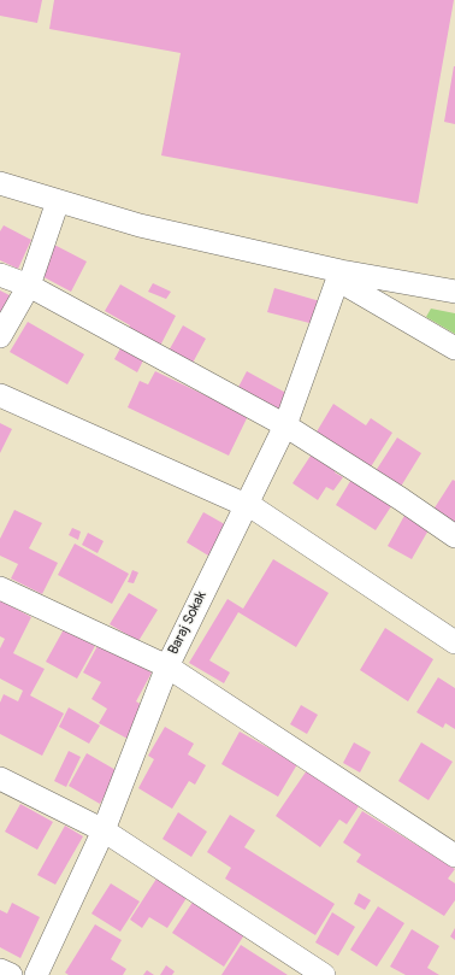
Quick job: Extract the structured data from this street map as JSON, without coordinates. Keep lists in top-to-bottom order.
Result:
{
  "streets": {
    "street": ["Baraj Sokak"]
  }
}
